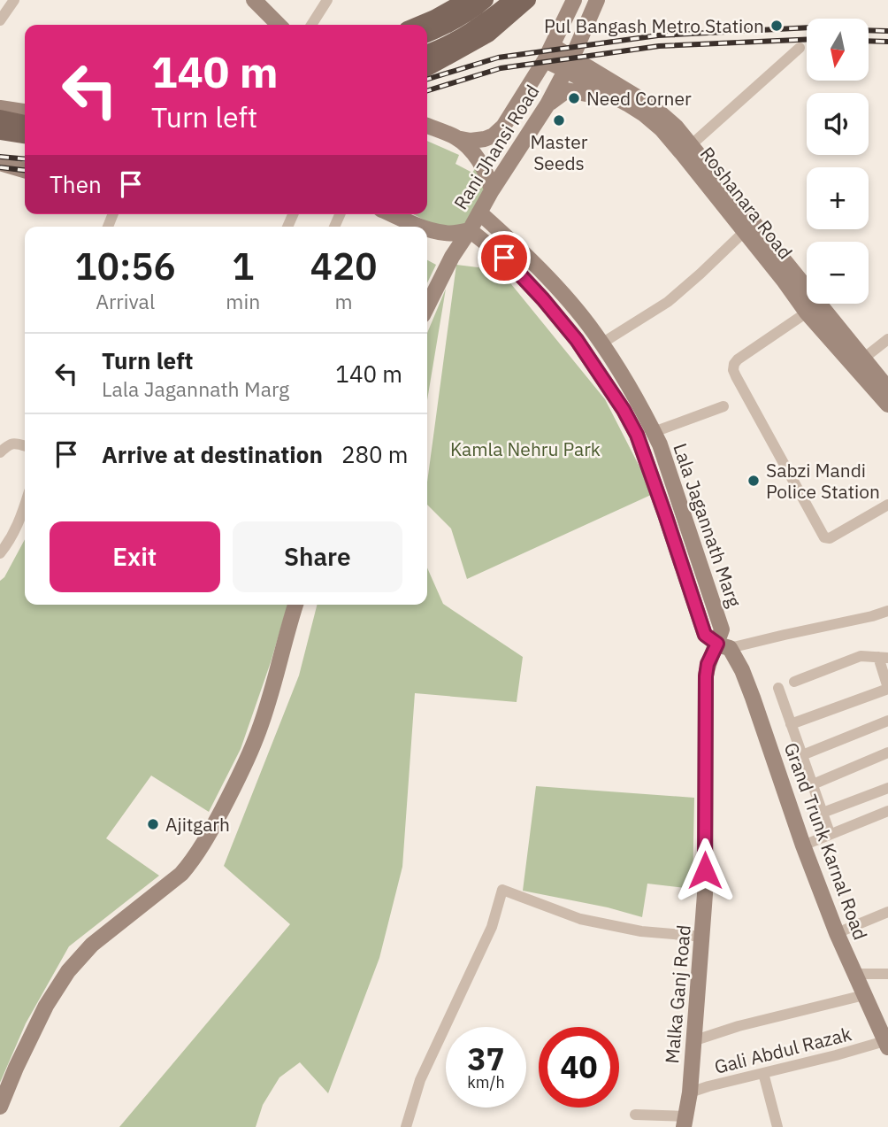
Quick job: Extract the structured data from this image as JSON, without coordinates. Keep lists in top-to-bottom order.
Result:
{
  "streets": {
    "street": [
      "Rani Jhansi Road",
      "Roshanara Road",
      "Lala Jagannath Marg",
      "Grand Trunk Karnal Road",
      "Malka Ganj Road",
      "Gali Abdul Razak"
    ]
  },
  "crossings": [
    ["Rani Jhansi Road", "Roshanara Road"],
    ["Rani Jhansi Road", "Lala Jagannath Marg"],
    ["Lala Jagannath Marg", "Grand Trunk Karnal Road"],
    ["Lala Jagannath Marg", "Malka Ganj Road"],
    ["Grand Trunk Karnal Road", "Malka Ganj Road"],
    ["Grand Trunk Karnal Road", "Gali Abdul Razak"],
    ["Malka Ganj Road", "Gali Abdul Razak"]
  ],
  "parks": ["Kamla Nehru Park"],
  "places": [
    "Pul Bangash Metro Station",
    "Need Corner",
    "Master Seeds",
    "Sabzi Mandi Police Station",
    "Ajitgarh"
  ],
  "north": "bottom",
  "page": {
    "map_buttons": ["+", "−"],
    "turn": ["140 m", "Turn left"],
    "then": "Then",
    "eta": [
      "10:56",
      "Arrival",
      "1",
      "min",
      "420",
      "m"
    ],
    "list": [
      {
        "name": "Turn left",
        "note": "Lala Jagannath Marg",
        "value": "140 m"
      },
      {
        "name": "Arrive at destination",
        "value": "280 m"
      }
    ],
    "buttons": ["Exit", "Share"],
    "speed": "37 km/h",
    "limit": "40"
  }
}
